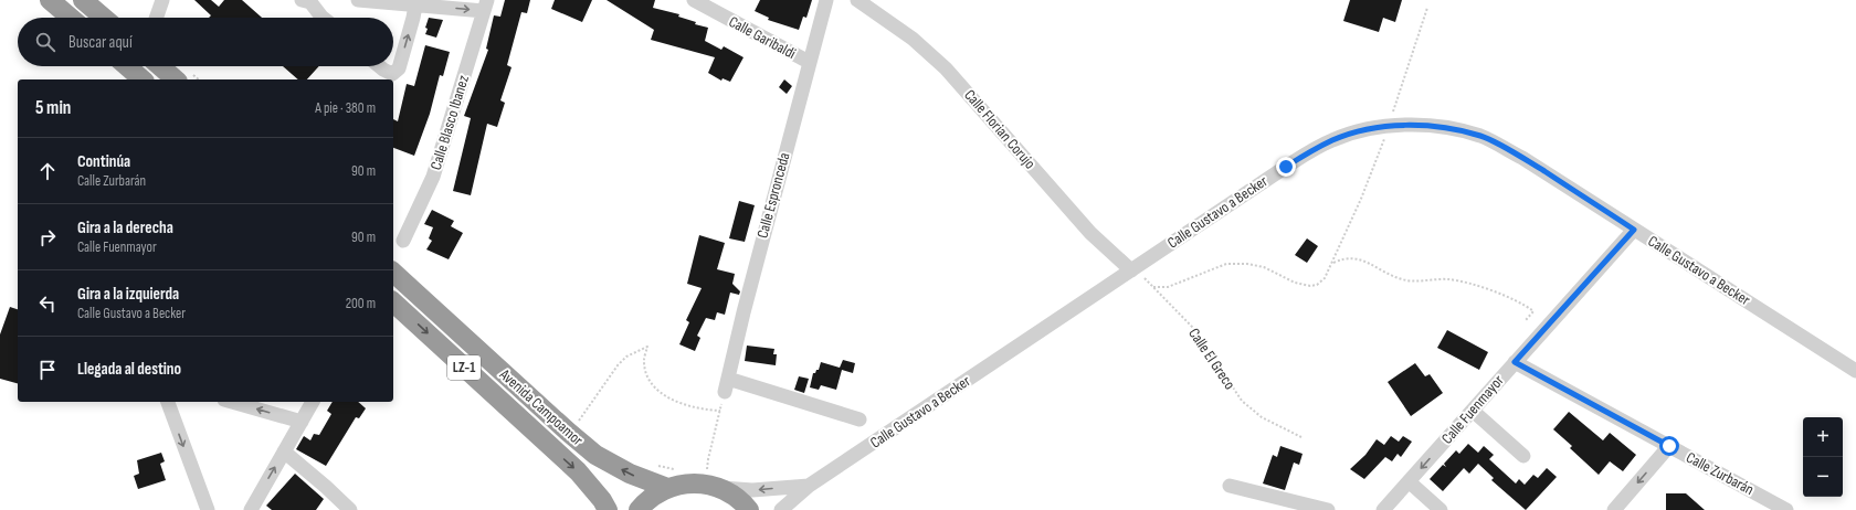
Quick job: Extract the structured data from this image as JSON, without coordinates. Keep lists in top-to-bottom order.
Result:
{
  "streets": {
    "highway": ["LZ-1", "Avenida Campoamor"],
    "street": [
      "Calle Garibaldi",
      "Calle Blasco Ibanez",
      "Calle Florian Corujo",
      "Calle Espronceda",
      "Calle Gustavo a Becker",
      "Calle Fuenmayor",
      "Calle Zurbarán"
    ],
    "path": ["Calle El Greco"]
  },
  "crossings": [
    ["Calle Garibaldi", "Calle Espronceda"],
    ["Calle Florian Corujo", "Calle Gustavo a Becker"],
    ["Calle Florian Corujo", "Calle El Greco"],
    ["Calle Gustavo a Becker", "Calle El Greco"],
    ["Calle Gustavo a Becker", "Calle Fuenmayor"],
    ["Calle Fuenmayor", "Calle Zurbarán"]
  ],
  "page": {
    "search": "Buscar aquí",
    "heading": ["5 min", "A pie · 380 m"],
    "list": [
      ["Continúa", "Calle Zurbarán", "90 m"],
      ["Gira a la derecha", "Calle Fuenmayor", "90 m"],
      ["Gira a la izquierda", "Calle Gustavo a Becker", "200 m"],
      "Llegada al destino"
    ],
    "map_buttons": ["+", "−"]
  }
}
